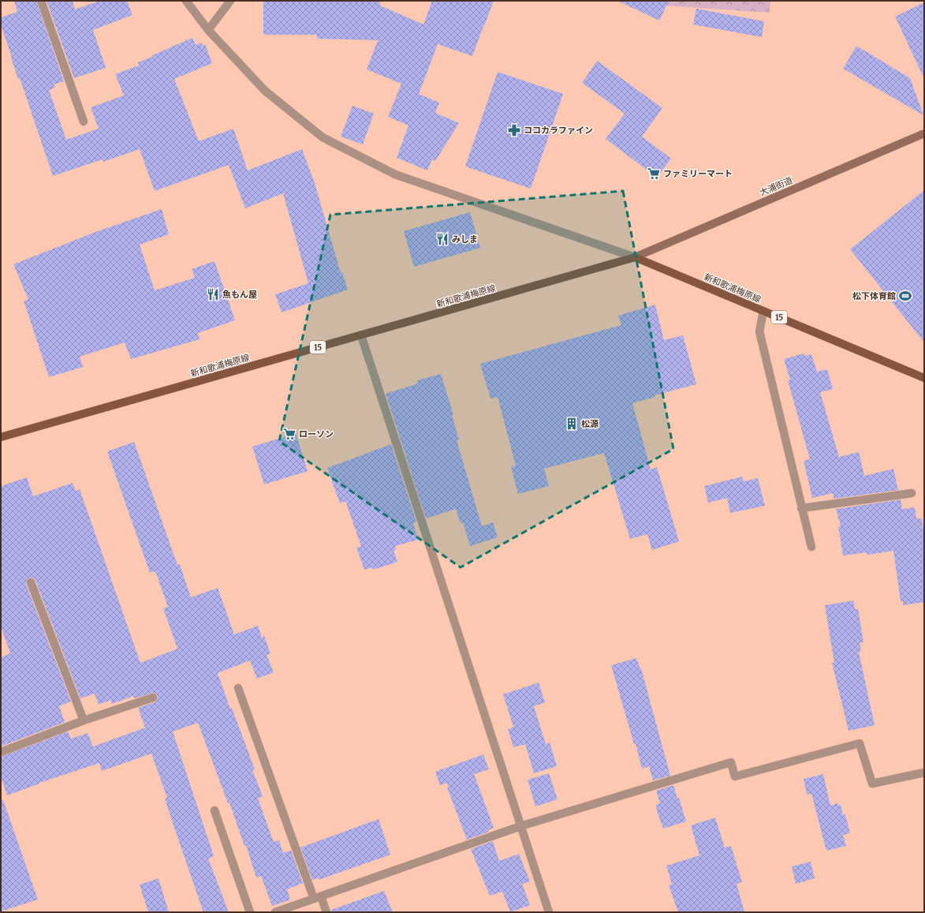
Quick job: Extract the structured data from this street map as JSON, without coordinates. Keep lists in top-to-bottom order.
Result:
{
  "streets": {
    "main road": ["新和歌浦梅原線", "15"],
    "street": ["大浦街道"]
  },
  "crossings": [
    ["大浦街道", "新和歌浦梅原線"]
  ],
  "places": {
    "pharmacy": ["ココカラファイン"],
    "supermarket": ["ファミリーマート", "ローソン"],
    "restaurant": ["みしま", "魚もん屋"],
    "sports": ["松下体育館"],
    "building": ["松源"]
  }
}
